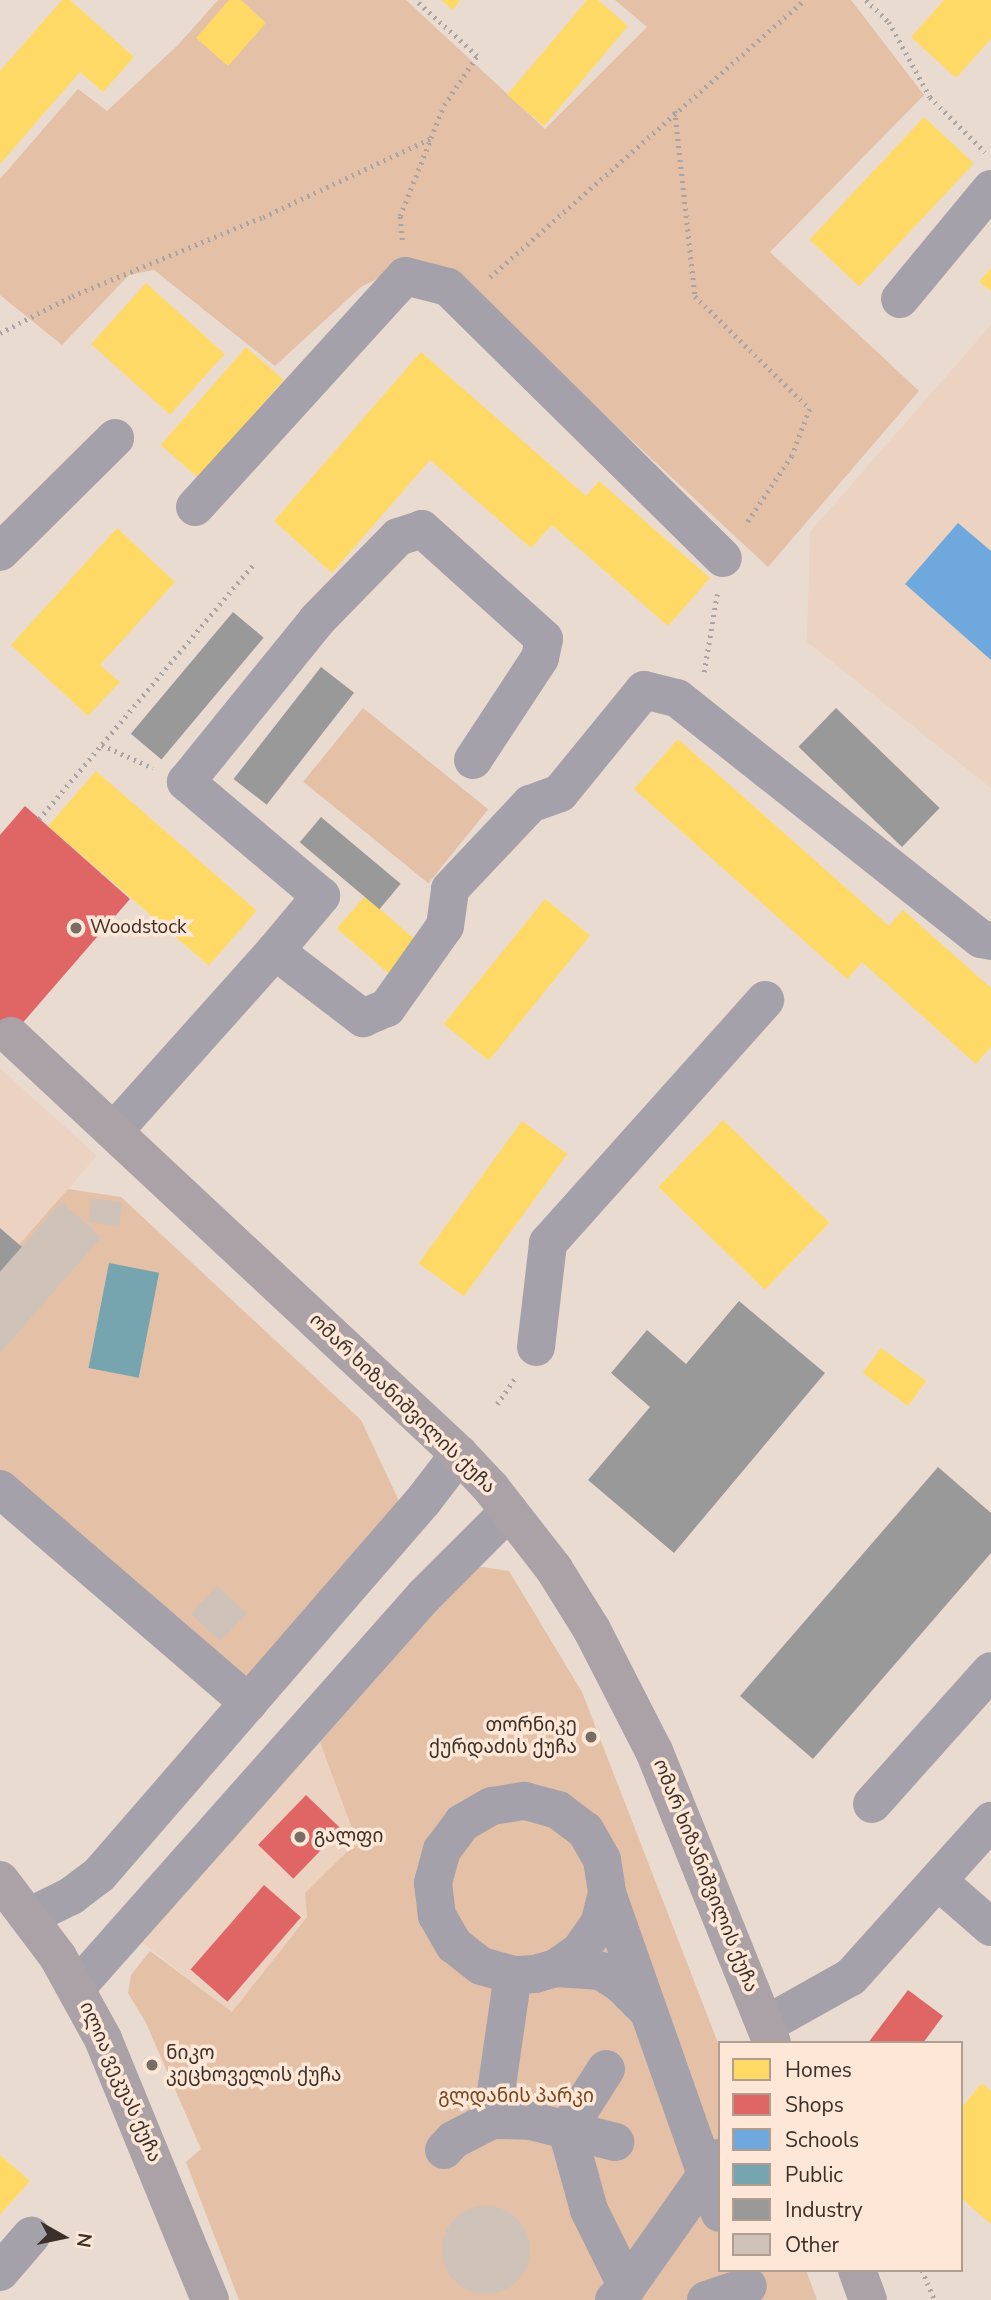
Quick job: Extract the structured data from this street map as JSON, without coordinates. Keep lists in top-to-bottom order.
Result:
{
  "streets": {
    "main road": ["ომარ ხიზანიშვილის ქუჩა", "ილია ვეკუას ქუჩა"]
  },
  "parks": ["გლდანის პარკი"],
  "places": [
    "Woodstock",
    "თორნიკე ქურდაძის ქუჩა",
    "გალფი",
    "ნიკო კეცხოველის ქუჩა"
  ],
  "legend": [
    "Homes",
    "Shops",
    "Schools",
    "Public",
    "Industry",
    "Other"
  ],
  "north": "right"
}
